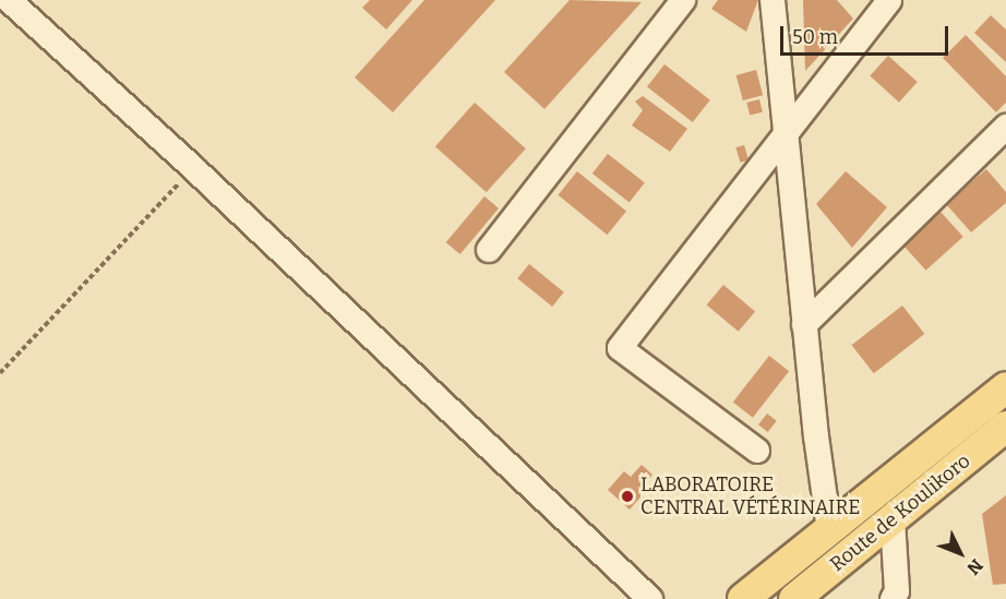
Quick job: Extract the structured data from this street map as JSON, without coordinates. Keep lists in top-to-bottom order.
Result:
{
  "streets": {
    "main road": ["Route de Koulikoro"]
  },
  "places": ["LABORATOIRE CENTRAL VÉTÉRINAIRE"],
  "scale_bar": "50 m",
  "north": "bottom right"
}
